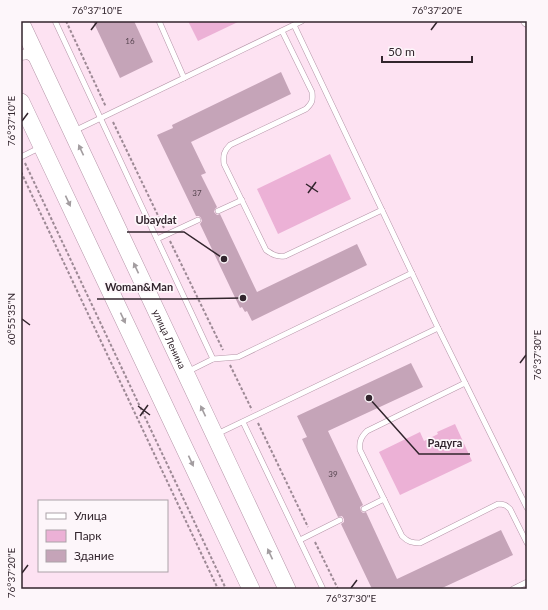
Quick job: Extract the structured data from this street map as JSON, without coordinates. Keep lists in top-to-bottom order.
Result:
{
  "streets": {
    "main road": ["улица Ленина"]
  },
  "places": ["Ubaydat", "Woman&Man", "Радуга"],
  "house_numbers": ["16", "37", "39"],
  "legend": ["Улица", "Парк", "Здание"],
  "scale_bar": "50 m",
  "coordinates": [
    "76°37'10\"E",
    "76°37'20\"E",
    "60°55'35\"N",
    "76°37'30\"E"
  ]
}
